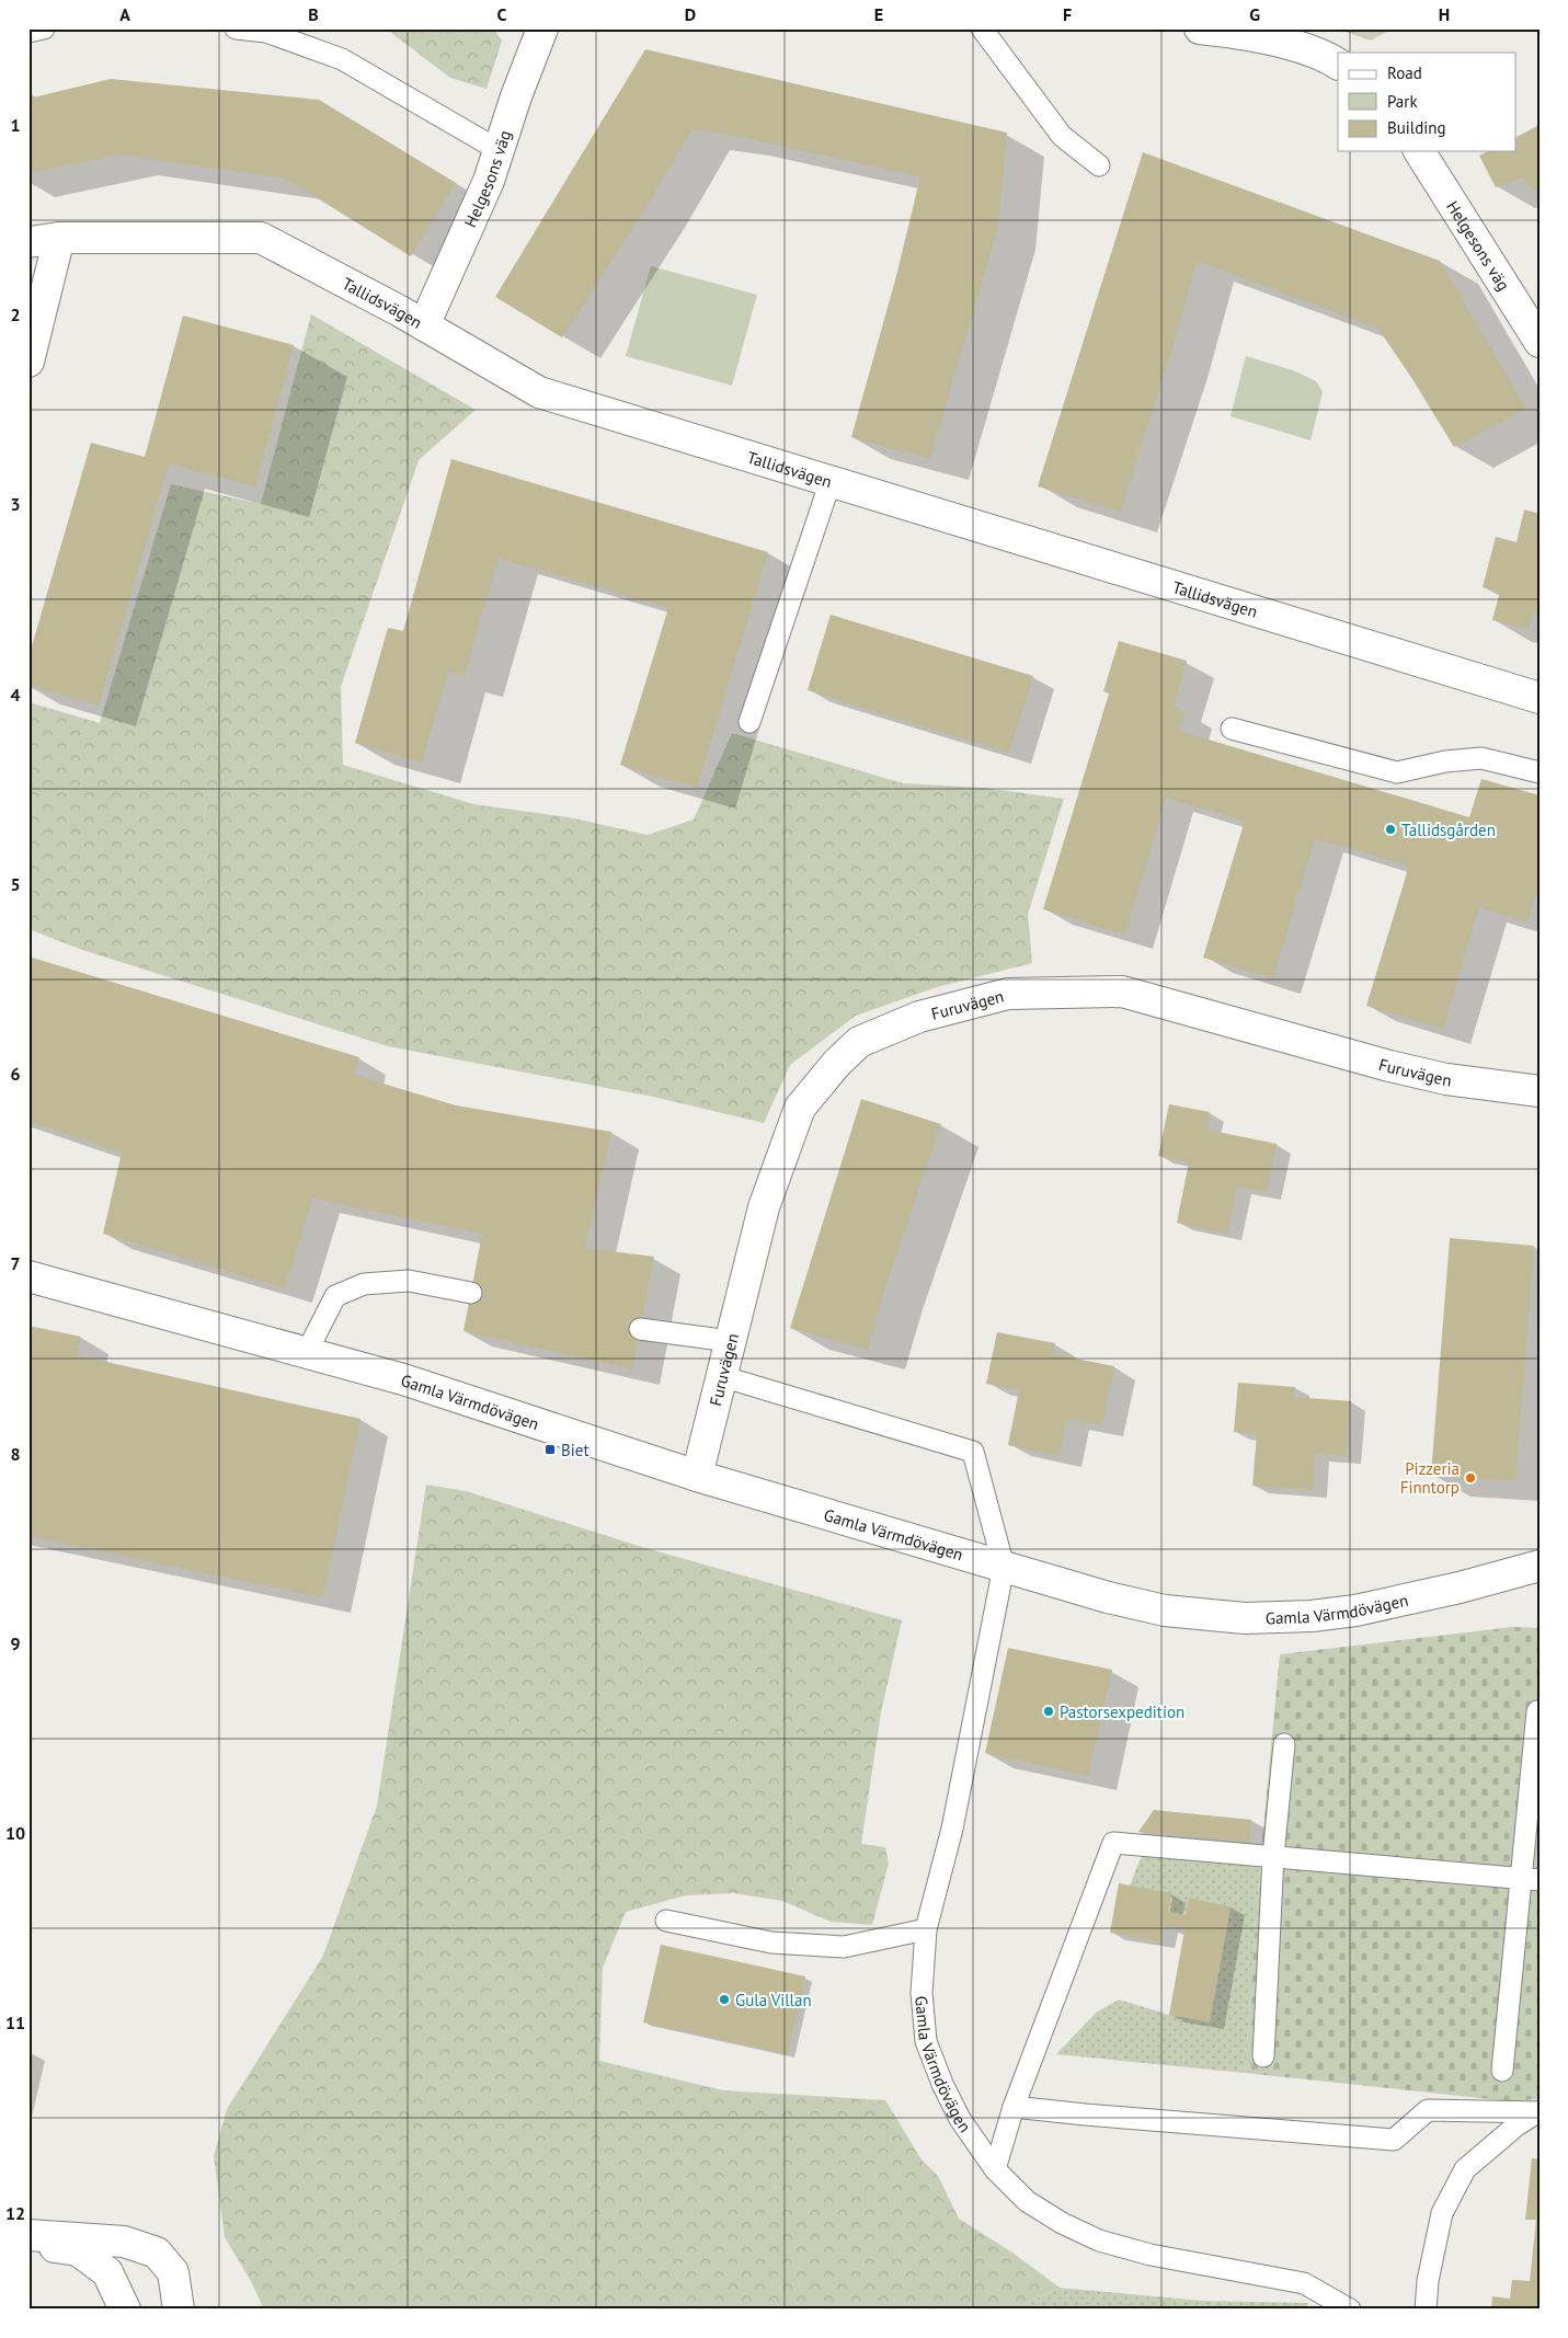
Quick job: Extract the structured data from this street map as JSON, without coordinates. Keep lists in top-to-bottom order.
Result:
{
  "streets": {
    "street": [
      "Helgesons väg",
      "Tallidsvägen",
      "Furuvägen",
      "Gamla Värmdövägen"
    ]
  },
  "crossings": [
    ["Helgesons väg", "Tallidsvägen"],
    ["Furuvägen", "Gamla Värmdövägen"]
  ],
  "places": {
    "other": [
      "Tallidsgården",
      "Pizzeria Finntorp",
      "Pastorsexpedition",
      "Gula Villan"
    ],
    "transit": ["Biet"]
  },
  "legend": ["Road", "Park", "Building"],
  "grid": {
    "columns": [
      "A",
      "B",
      "C",
      "D",
      "E",
      "F",
      "G",
      "H"
    ],
    "rows": [
      "1",
      "2",
      "3",
      "4",
      "5",
      "6",
      "7",
      "8",
      "9",
      "10",
      "11",
      "12"
    ]
  }
}
